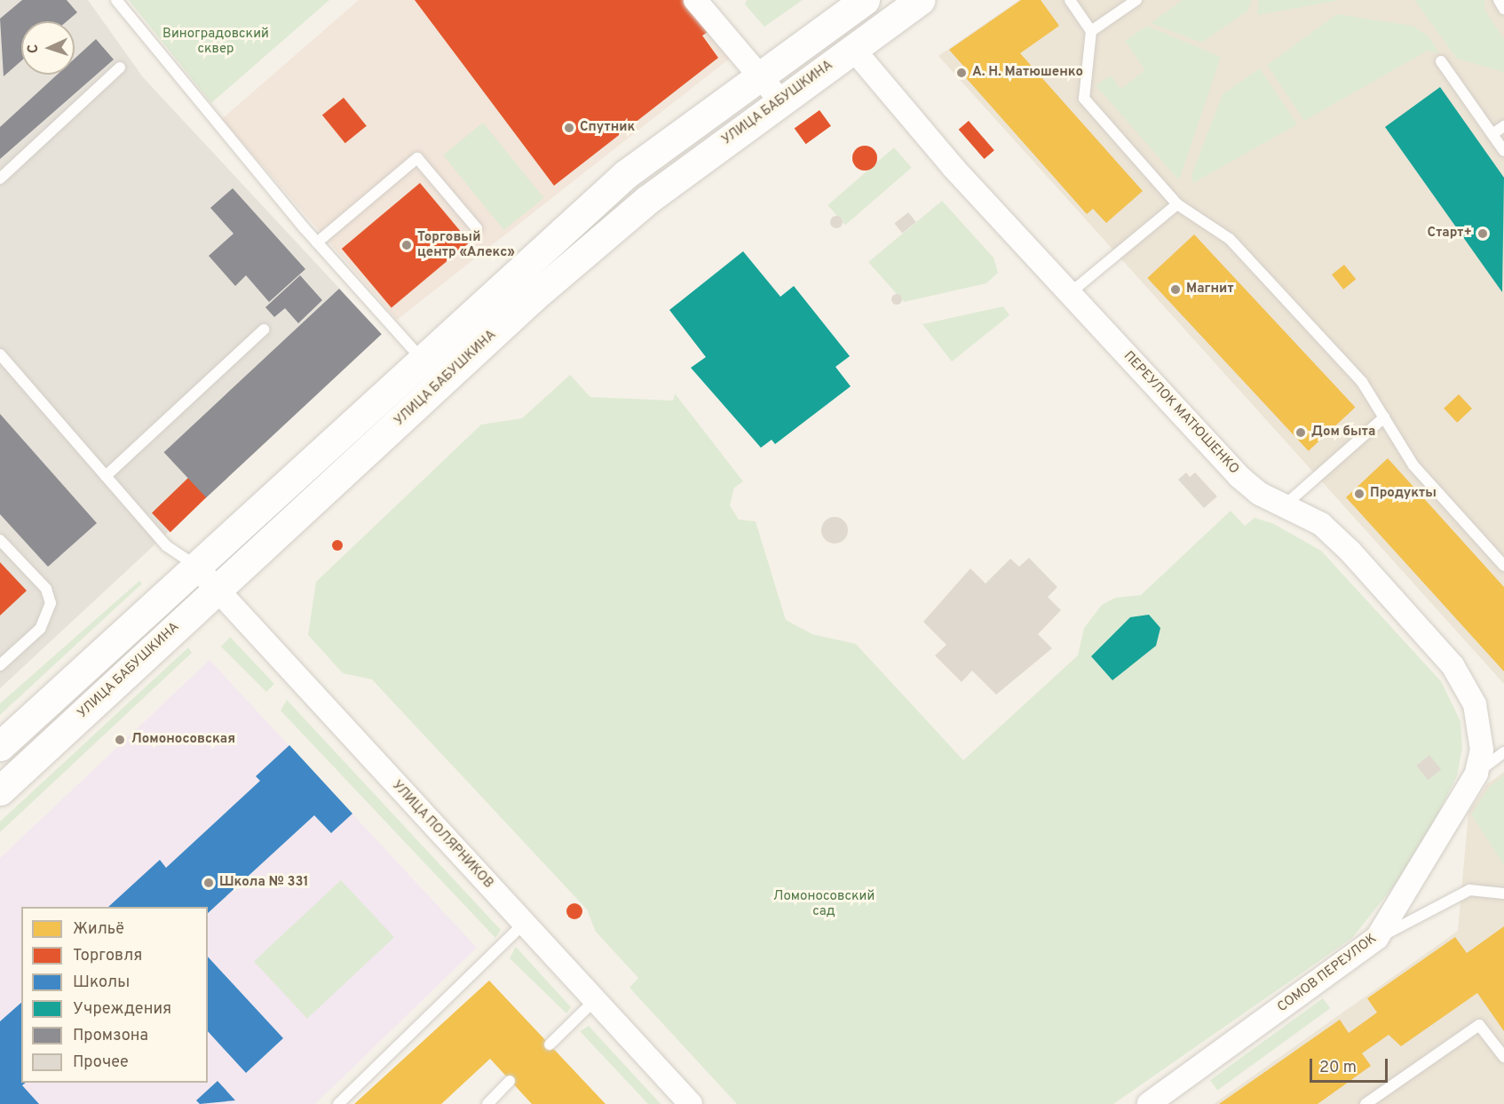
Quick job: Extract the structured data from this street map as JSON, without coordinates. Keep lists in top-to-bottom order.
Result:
{
  "streets": {
    "street": [
      "УЛИЦА БАБУШКИНА",
      "ПЕРЕУЛОК МАТЮШЕНКО",
      "УЛИЦА ПОЛЯРНИКОВ",
      "СОМОВ ПЕРЕУЛОК"
    ]
  },
  "crossings": [
    ["УЛИЦА БАБУШКИНА", "ПЕРЕУЛОК МАТЮШЕНКО"],
    ["УЛИЦА БАБУШКИНА", "УЛИЦА ПОЛЯРНИКОВ"],
    ["ПЕРЕУЛОК МАТЮШЕНКО", "СОМОВ ПЕРЕУЛОК"]
  ],
  "parks": ["Виноградовский сквер", "Ломоносовский сад"],
  "places": [
    "А. Н. Матюшенко",
    "Спутник",
    "Старт+",
    "Торговый центр «Алекс»",
    "Магнит",
    "Дом быта",
    "Продукты",
    "Ломоносовская",
    "Школа № 331"
  ],
  "legend": [
    "Жильё",
    "Торговля",
    "Школы",
    "Учреждения",
    "Промзона",
    "Прочее"
  ],
  "scale_bar": "20 m",
  "north": "left"
}
